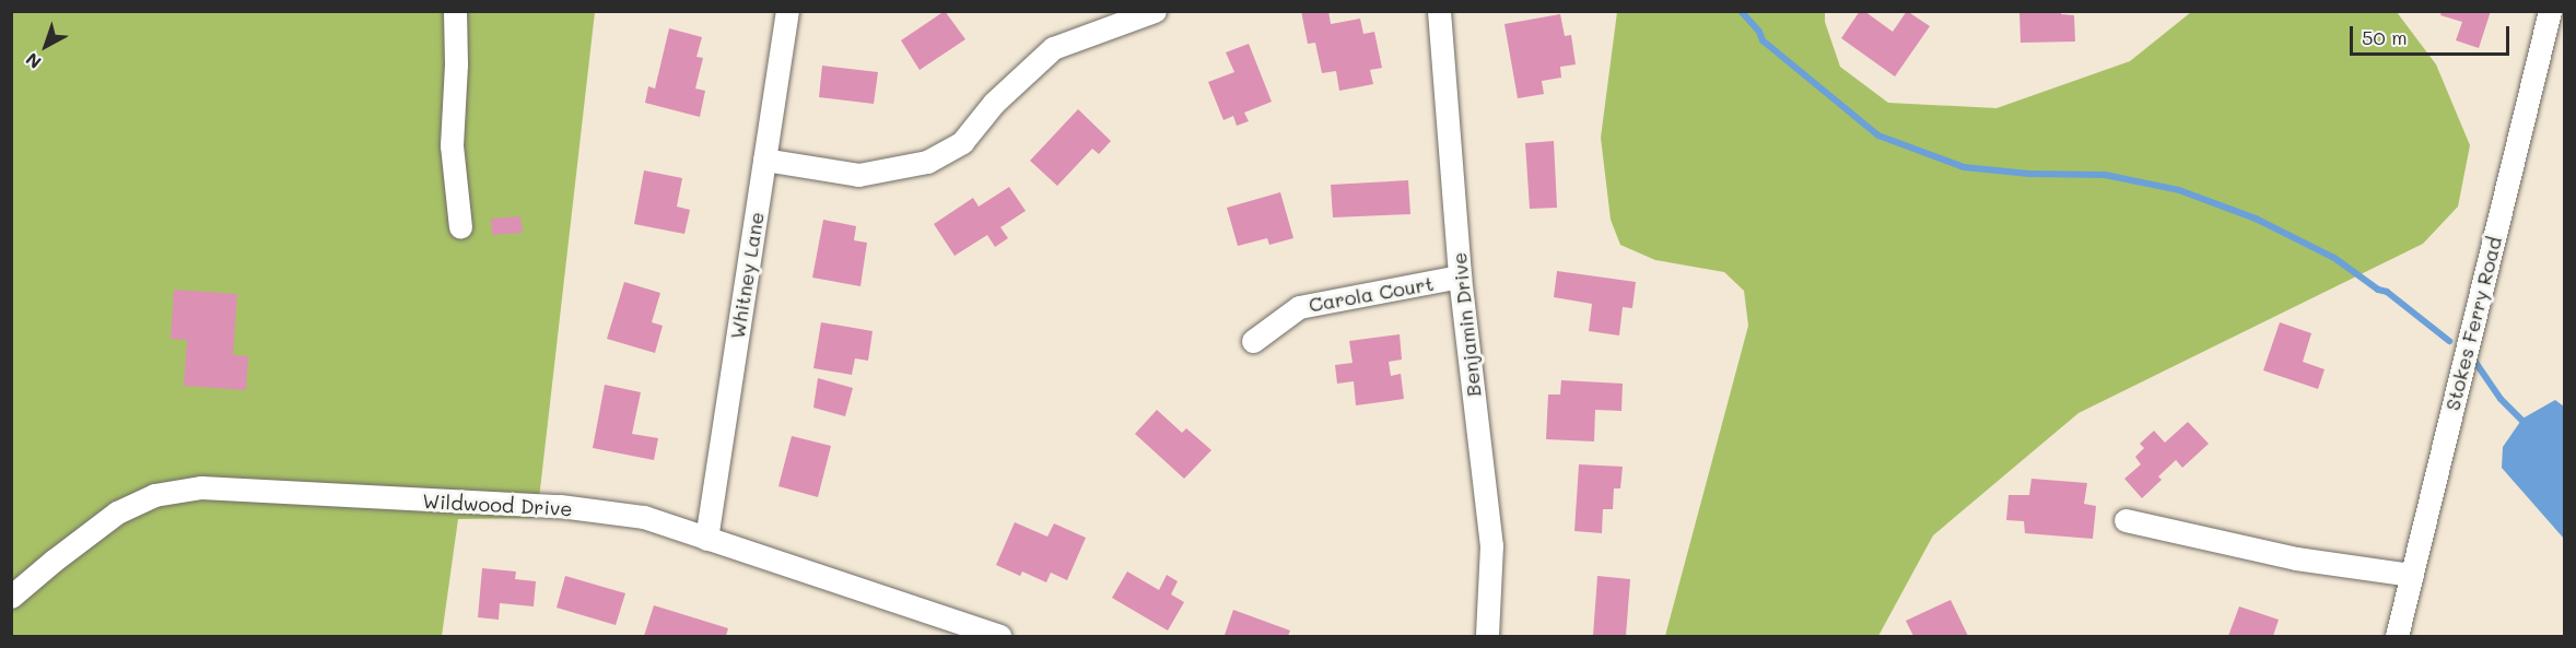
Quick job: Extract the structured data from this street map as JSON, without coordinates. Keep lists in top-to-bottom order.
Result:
{
  "streets": {
    "street": [
      "Whitney Lane",
      "Carola Court",
      "Stokes Ferry Road",
      "Benjamin Drive",
      "Wildwood Drive"
    ]
  },
  "crossings": [
    ["Whitney Lane", "Wildwood Drive"],
    ["Carola Court", "Benjamin Drive"]
  ],
  "scale_bar": "50 m",
  "north": "bottom left"
}
